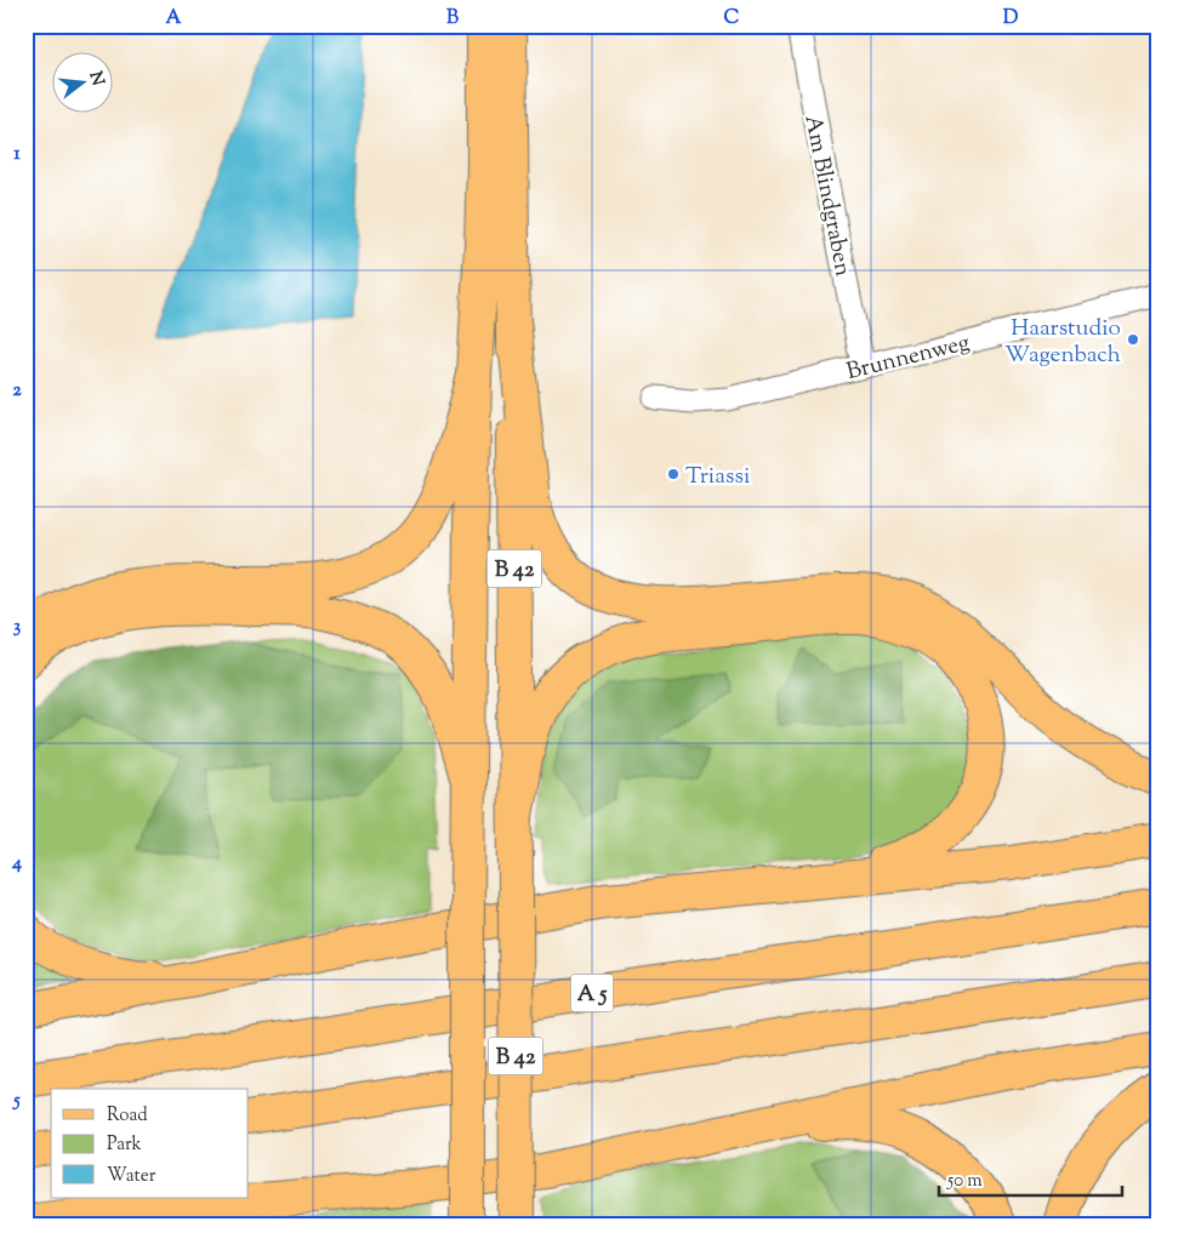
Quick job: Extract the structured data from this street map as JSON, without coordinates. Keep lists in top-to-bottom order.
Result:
{
  "streets": {
    "main road": ["B 42", "A 5"],
    "street": ["Am Blindgraben", "Brunnenweg"]
  },
  "crossings": [
    ["Am Blindgraben", "Brunnenweg"]
  ],
  "places": ["Haarstudio Wagenbach", "Triassi"],
  "legend": ["Road", "Park", "Water"],
  "scale_bar": "50 m",
  "north": "right",
  "grid": {
    "columns": [
      "A",
      "B",
      "C",
      "D"
    ],
    "rows": [
      "1",
      "2",
      "3",
      "4",
      "5"
    ]
  }
}
